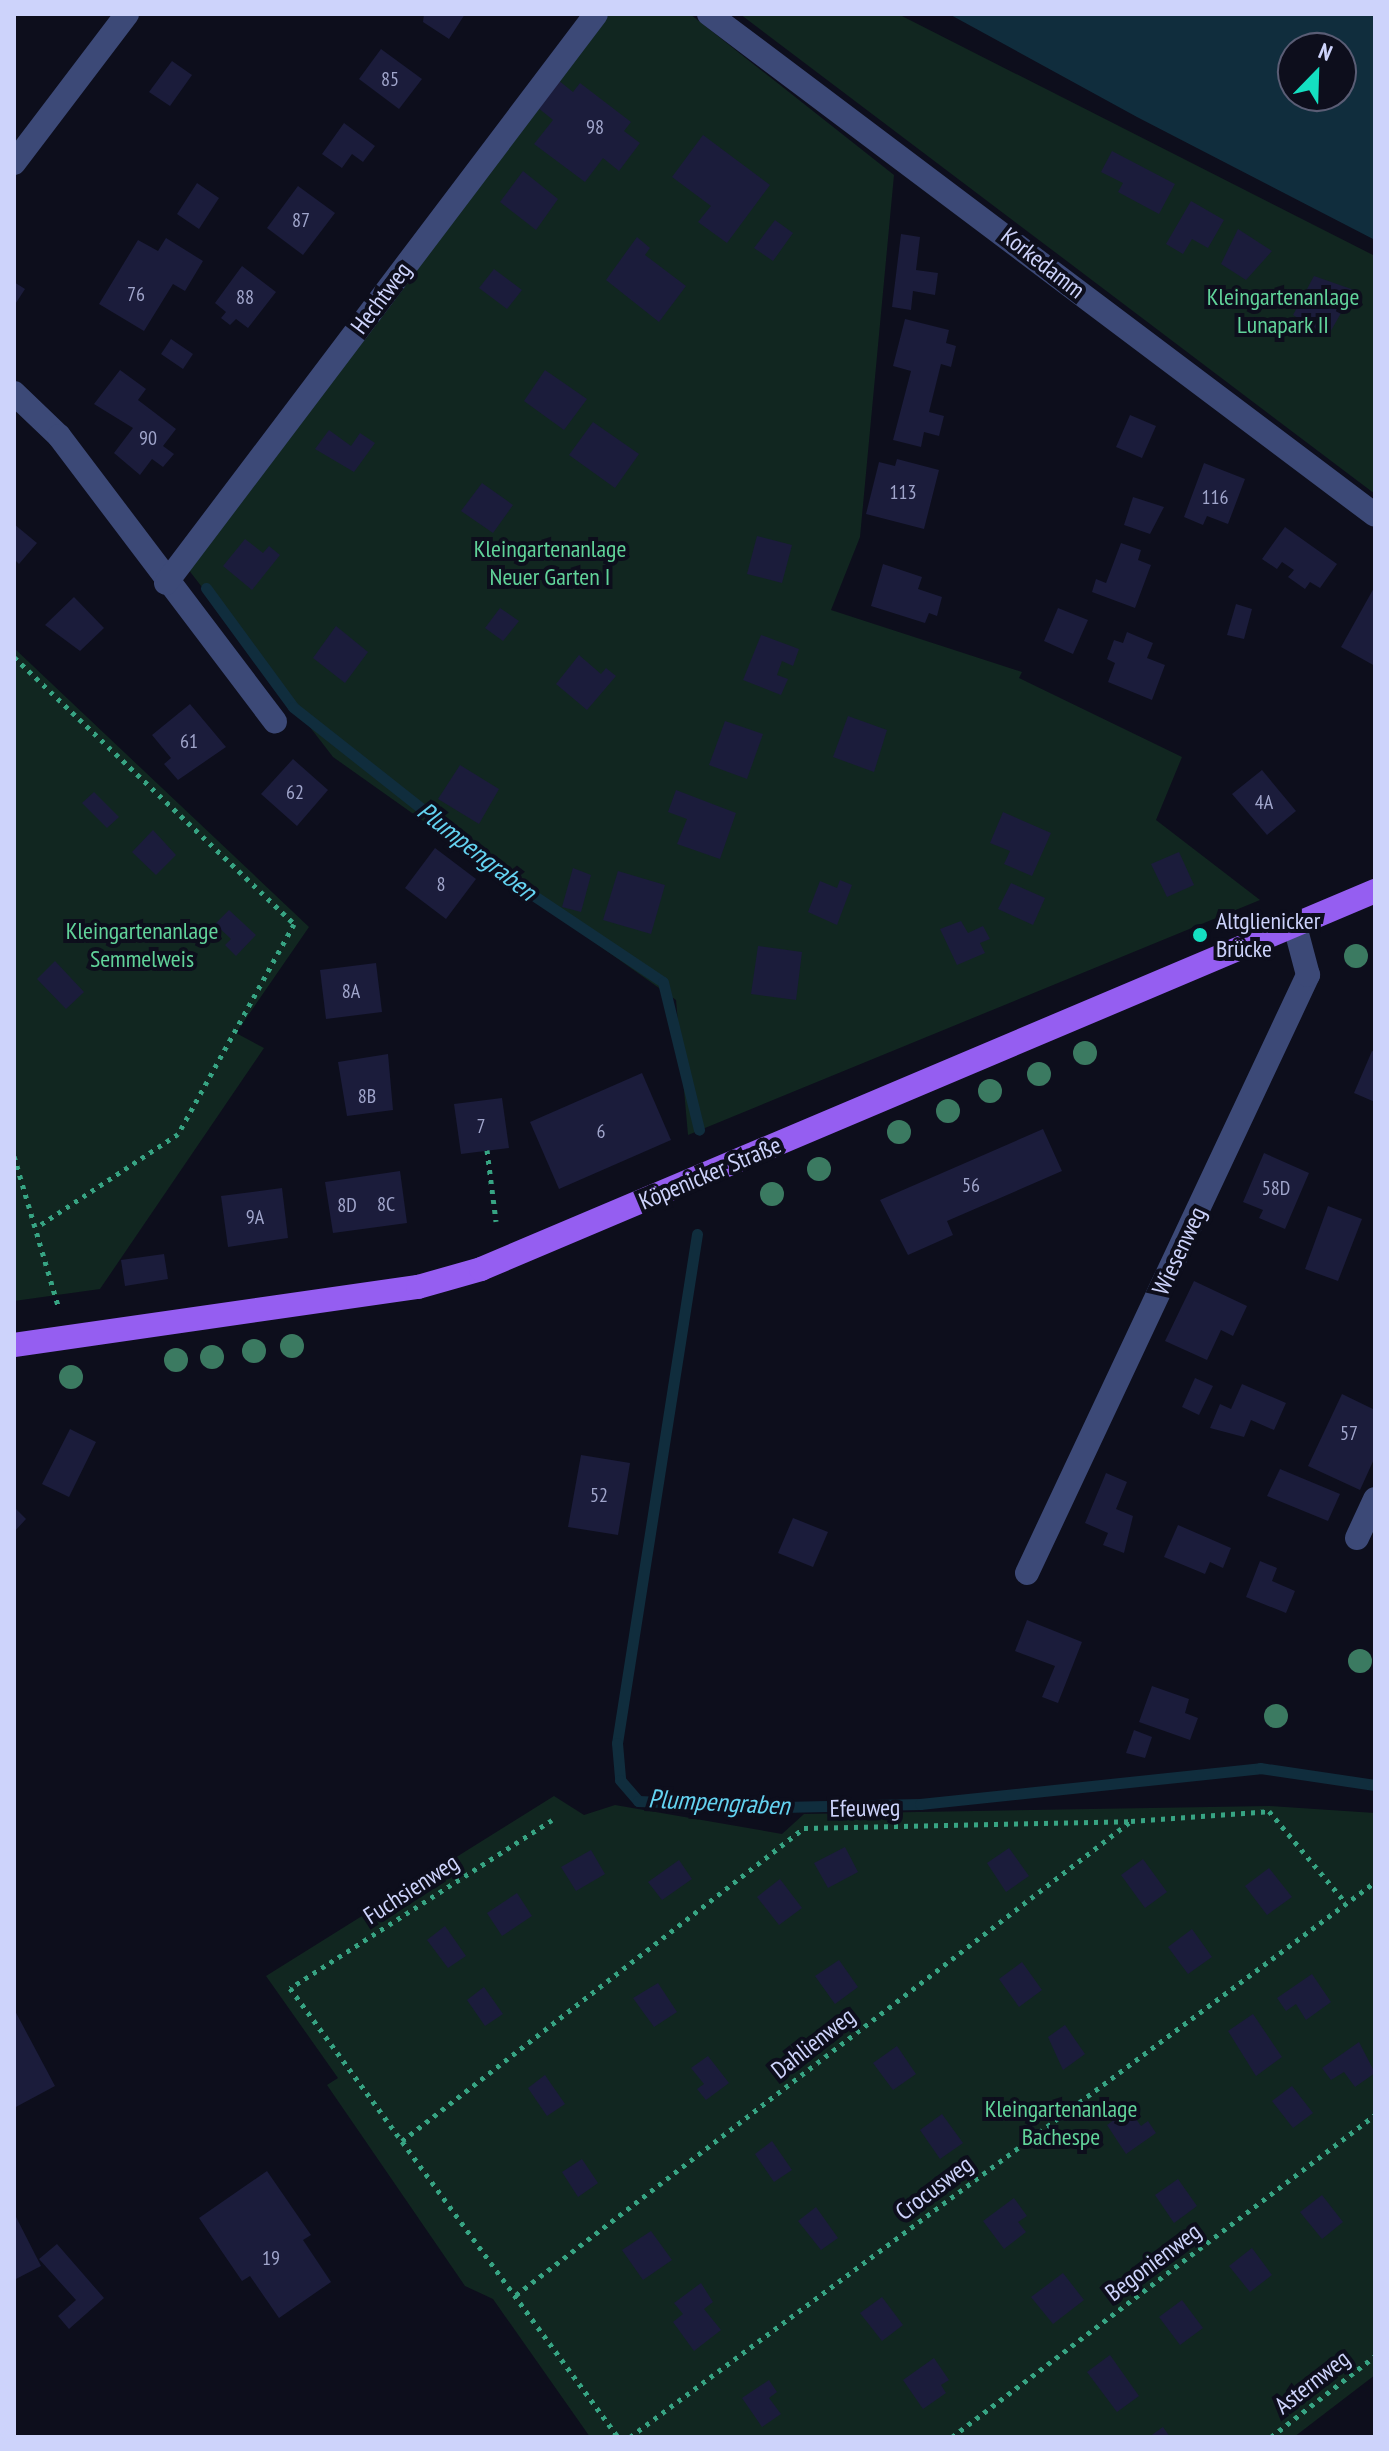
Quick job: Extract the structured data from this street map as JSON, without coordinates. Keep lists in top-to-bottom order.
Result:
{
  "streets": {
    "main road": ["Köpenicker Straße"],
    "street": ["Korkedamm", "Hechtweg", "Wiesenweg"],
    "path": [
      "Efeuweg",
      "Fuchsienweg",
      "Dahlienweg",
      "Crocusweg",
      "Begonienweg",
      "Asternweg"
    ]
  },
  "crossings": [
    ["Köpenicker Straße", "Wiesenweg"],
    ["Efeuweg", "Fuchsienweg"],
    ["Efeuweg", "Dahlienweg"],
    ["Efeuweg", "Crocusweg"]
  ],
  "water": ["Plumpengraben"],
  "parks": [
    "Kleingartenanlage Lunapark II",
    "Kleingartenanlage Neuer Garten I",
    "Kleingartenanlage Semmelweis",
    "Kleingartenanlage Bachespe"
  ],
  "places": ["Altglienicker Brücke"],
  "house_numbers": [
    "85",
    "98",
    "87",
    "76",
    "88",
    "90",
    "113",
    "116",
    "61",
    "62",
    "4A",
    "8",
    "8A",
    "8B",
    "7",
    "6",
    "56",
    "58D",
    "8C",
    "8D",
    "9A",
    "57",
    "52",
    "19"
  ],
  "north": "top right"
}
